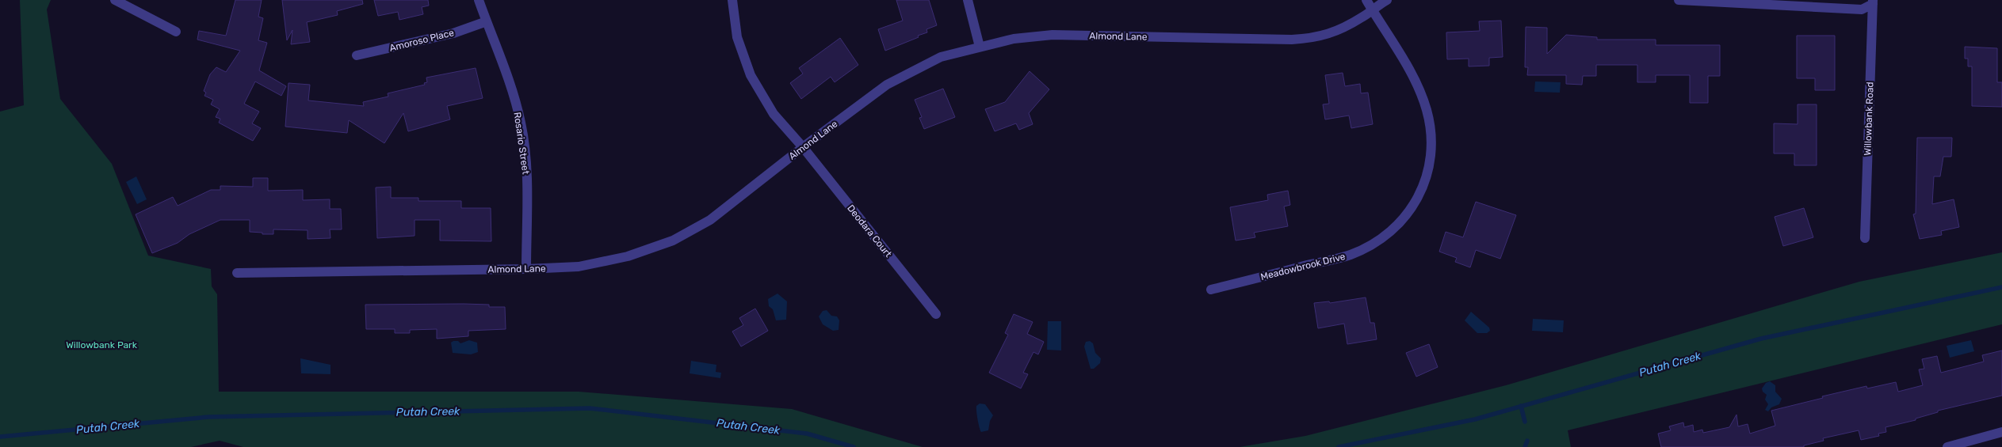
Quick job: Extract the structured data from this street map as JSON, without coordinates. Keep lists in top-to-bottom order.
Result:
{
  "streets": {
    "street": [
      "Almond Lane",
      "Amoroso Place",
      "Willowbank Road",
      "Rosario Street",
      "Deodara Court",
      "Meadowbrook Drive"
    ]
  },
  "crossings": [
    ["Almond Lane", "Rosario Street"],
    ["Almond Lane", "Deodara Court"],
    ["Almond Lane", "Meadowbrook Drive"],
    ["Amoroso Place", "Rosario Street"]
  ],
  "water": ["Putah Creek"],
  "parks": ["Willowbank Park"]
}
